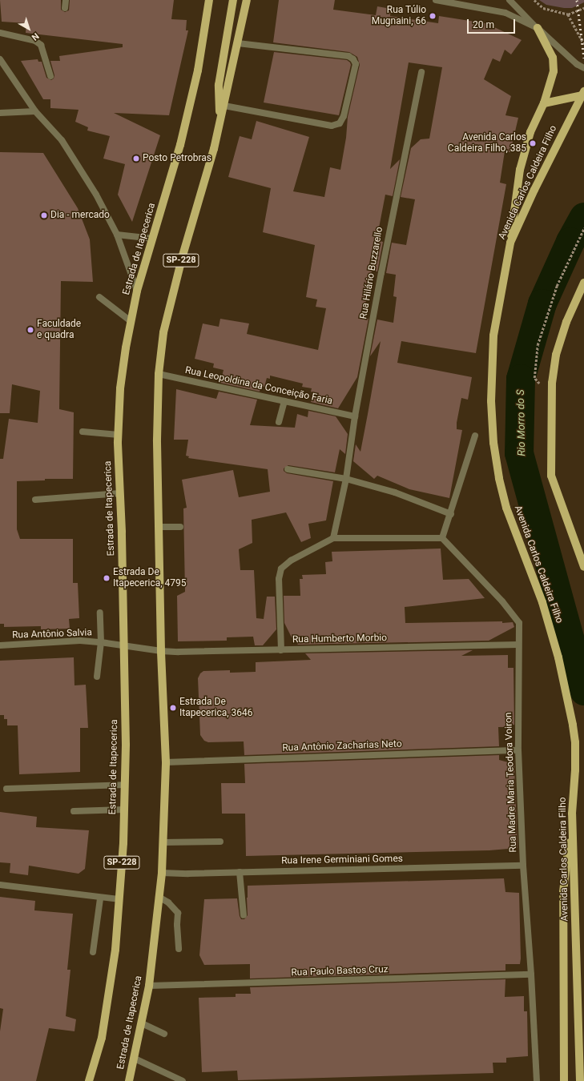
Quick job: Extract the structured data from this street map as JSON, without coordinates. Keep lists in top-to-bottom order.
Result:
{
  "streets": {
    "main road": ["Avenida Carlos Caldeira Filho", "Estrada de Itapecerica", "SP-228"],
    "street": [
      "Rua Hilário Buzzarello",
      "Rua Leopoldina da Conceição Faria",
      "Rua Antônio Salvia",
      "Rua Humberto Morbio",
      "Rua Antônio Zacharias Neto",
      "Rua Madre Maria Teodora Voiron",
      "Rua Irene Germiniani Gomes",
      "Rua Paulo Bastos Cruz"
    ]
  },
  "crossings": [
    ["Estrada de Itapecerica", "Rua Leopoldina da Conceição Faria"],
    ["Estrada de Itapecerica", "Rua Antônio Salvia"],
    ["Estrada de Itapecerica", "Rua Humberto Morbio"],
    ["Estrada de Itapecerica", "Rua Antônio Zacharias Neto"],
    ["Estrada de Itapecerica", "Rua Irene Germiniani Gomes"],
    ["Estrada de Itapecerica", "Rua Paulo Bastos Cruz"],
    ["Rua Hilário Buzzarello", "Rua Leopoldina da Conceição Faria"],
    ["Rua Antônio Salvia", "Rua Humberto Morbio"],
    ["Rua Humberto Morbio", "Rua Madre Maria Teodora Voiron"],
    ["Rua Antônio Zacharias Neto", "Rua Madre Maria Teodora Voiron"],
    ["Rua Madre Maria Teodora Voiron", "Rua Irene Germiniani Gomes"],
    ["Rua Madre Maria Teodora Voiron", "Rua Paulo Bastos Cruz"]
  ],
  "water": ["Rio Morro do S"],
  "places": [
    "Rua Túlio Mugnaini, 66",
    "Avenida Carlos Caldeira Filho, 385",
    "Posto Petrobras",
    "Dia - mercado",
    "Faculdade e quadra",
    "Estrada De Itapecerica, 4795",
    "Estrada De Itapecerica, 3646"
  ],
  "scale_bar": "20 m",
  "north": "bottom right"
}
